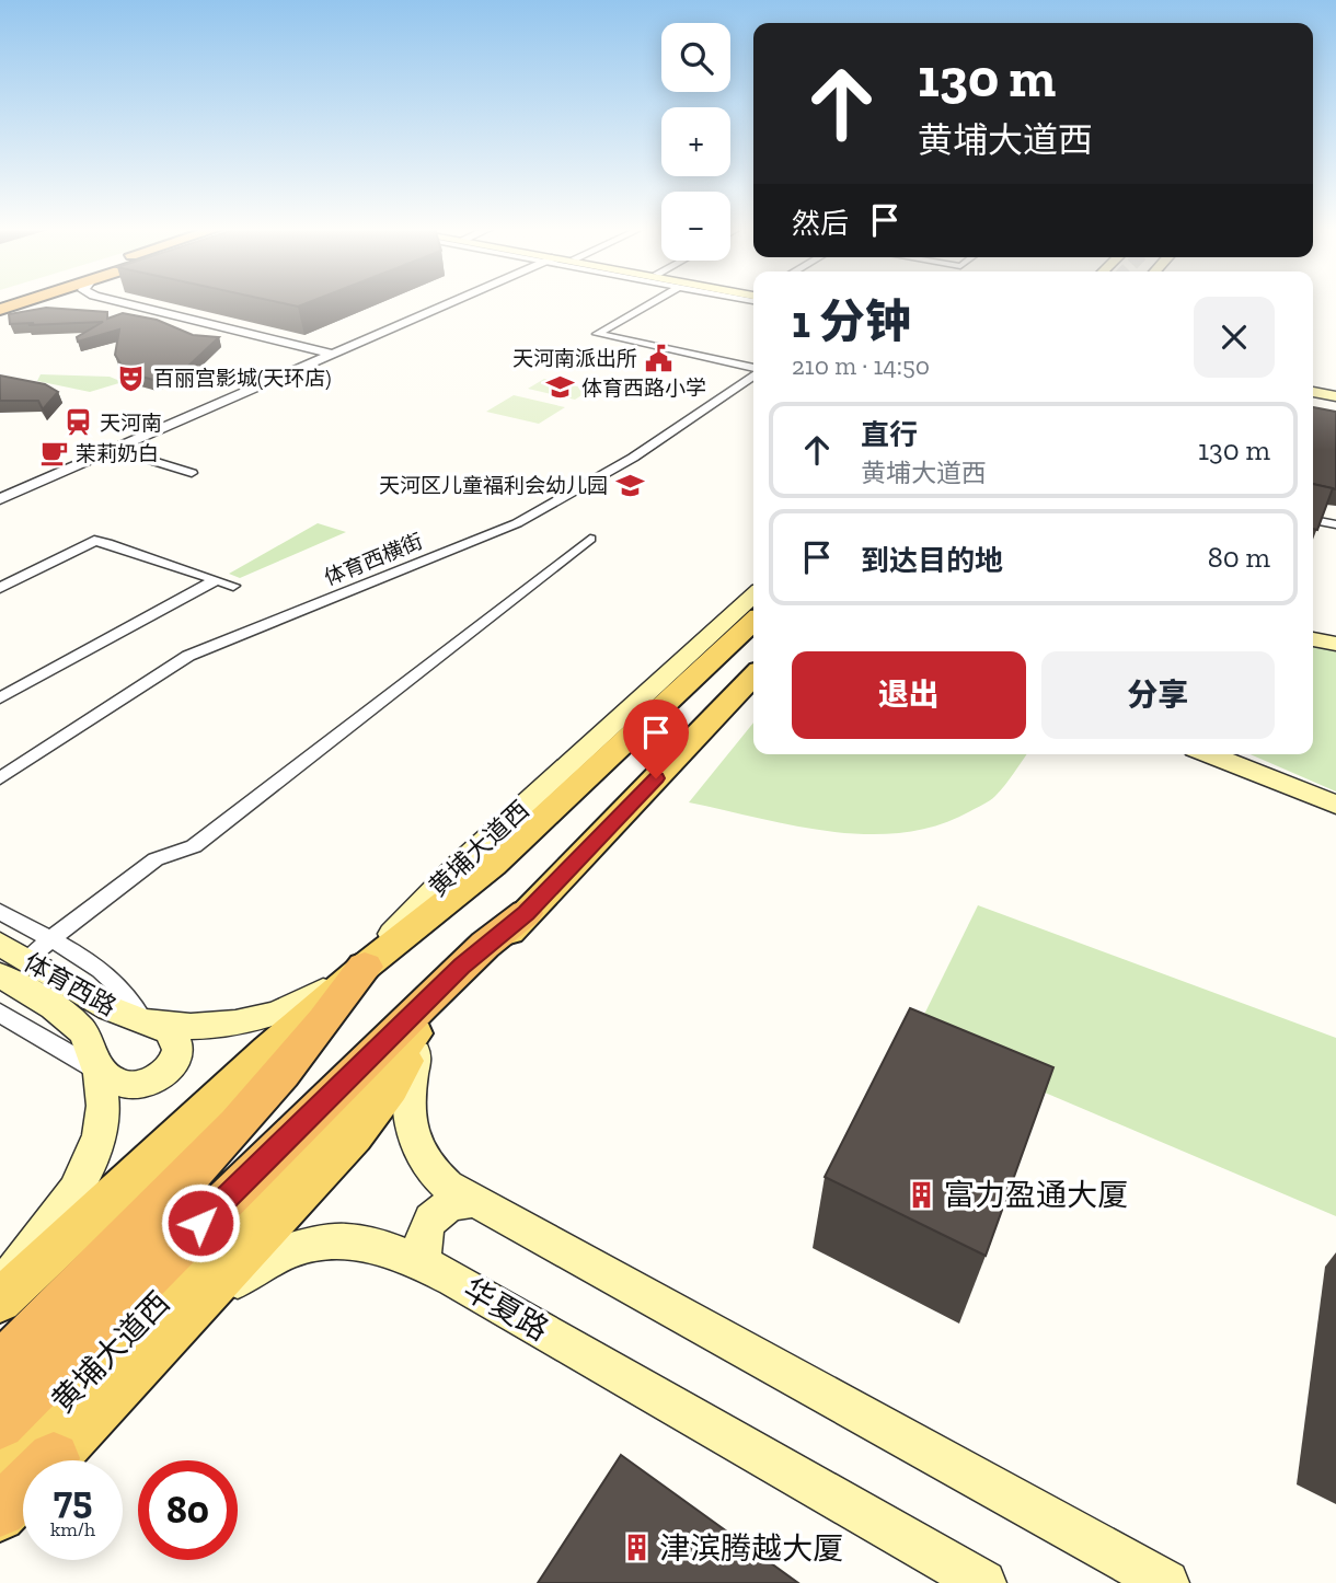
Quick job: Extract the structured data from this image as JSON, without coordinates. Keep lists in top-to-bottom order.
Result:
{
  "streets": {
    "main road": ["黄埔大道西", "体育西路", "华夏路"],
    "street": ["体育西横街"]
  },
  "crossings": [
    ["黄埔大道西", "体育西路"]
  ],
  "places": {
    "public building": ["天河南派出所"],
    "theatre": ["百丽宫影城(天环店)"],
    "school or university": ["体育西路小学", "天河区儿童福利会幼儿园"],
    "station": ["天河南"],
    "cafe": ["茉莉奶白"],
    "building": ["富力盈通大厦", "津滨腾越大厦"]
  },
  "page": {
    "map_buttons": ["+", "−"],
    "turn": ["130 m", "黄埔大道西"],
    "then": "然后",
    "heading": ["1 分钟", "210 m · 14:50"],
    "list": [
      {
        "name": "直行",
        "note": "黄埔大道西",
        "value": "130 m"
      },
      {
        "name": "到达目的地",
        "value": "80 m"
      }
    ],
    "buttons": ["退出", "分享"],
    "speed": "75 km/h",
    "limit": "80"
  }
}
